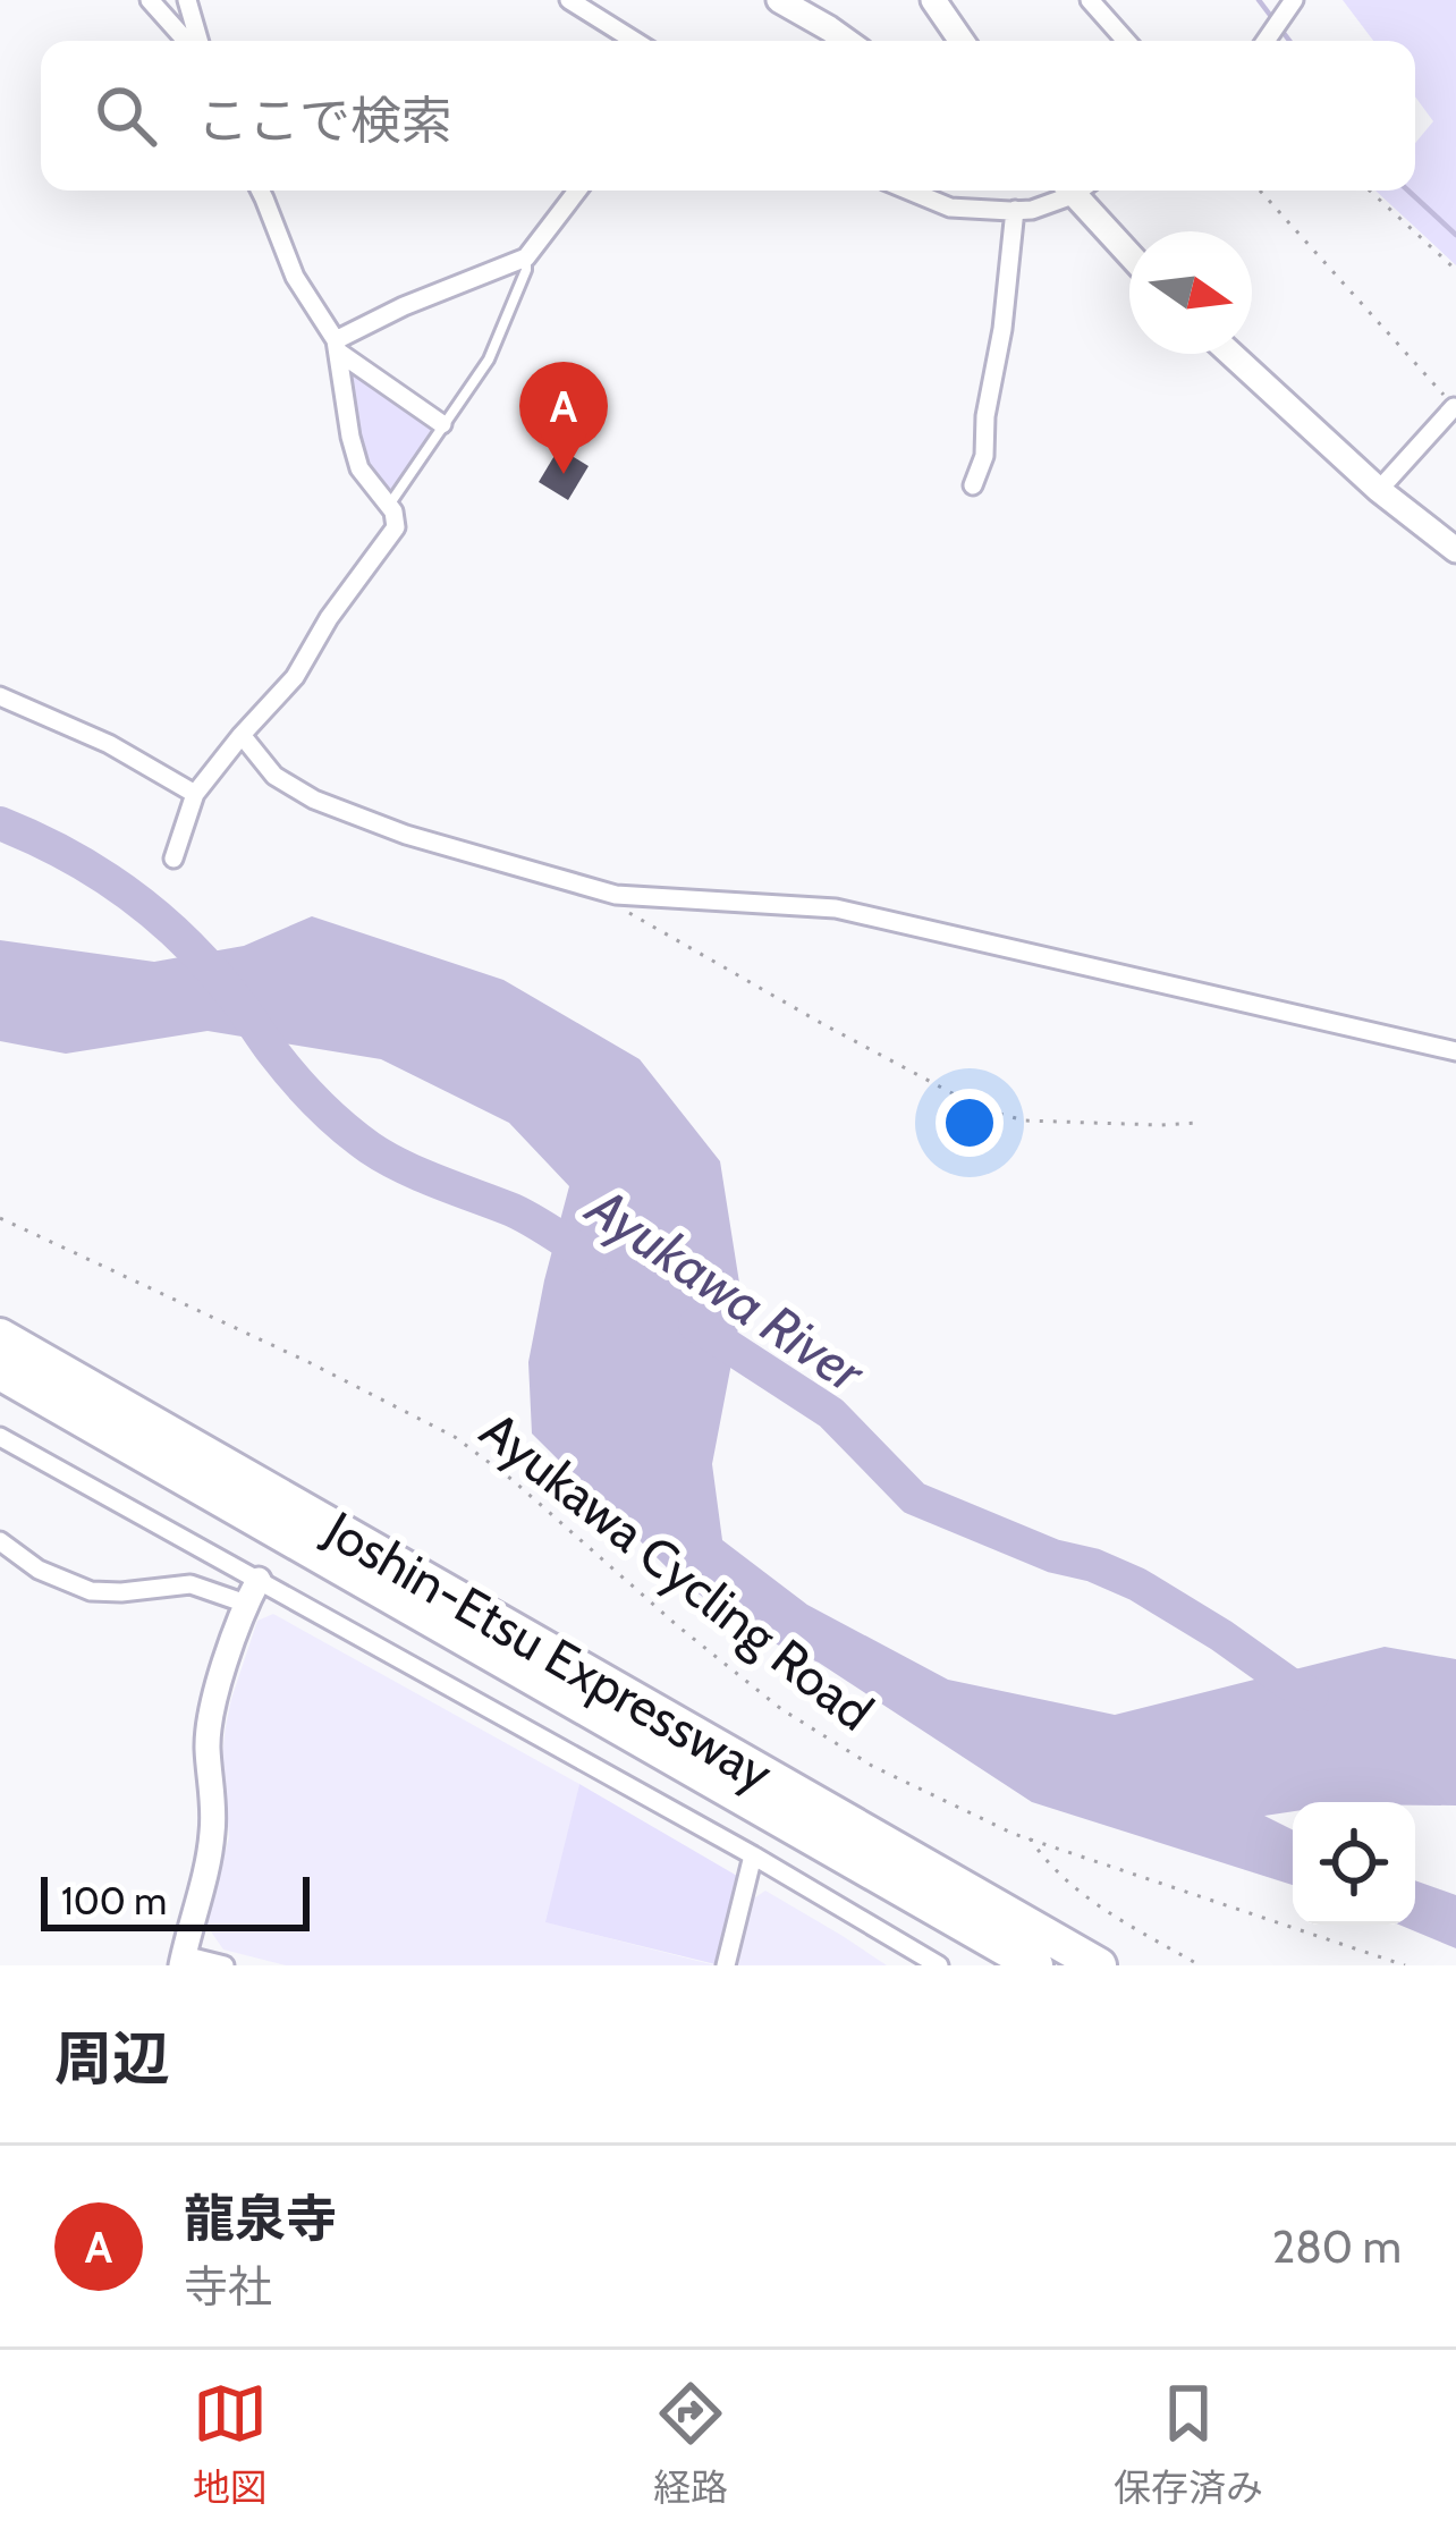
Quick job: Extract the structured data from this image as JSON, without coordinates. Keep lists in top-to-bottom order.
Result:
{
  "streets": {
    "highway": ["Joshin-Etsu Expressway"],
    "path": ["Ayukawa Cycling Road"]
  },
  "water": ["Ayukawa River"],
  "scale_bar": "100 m",
  "north": "right",
  "page": {
    "search": "ここで検索",
    "pins": "A",
    "scale": "100 m",
    "heading": "周辺",
    "list": [
      {
        "mark": "A",
        "name": "龍泉寺",
        "note": "寺社",
        "value": "280 m"
      }
    ],
    "nav": ["地図", "経路", "保存済み"]
  }
}
